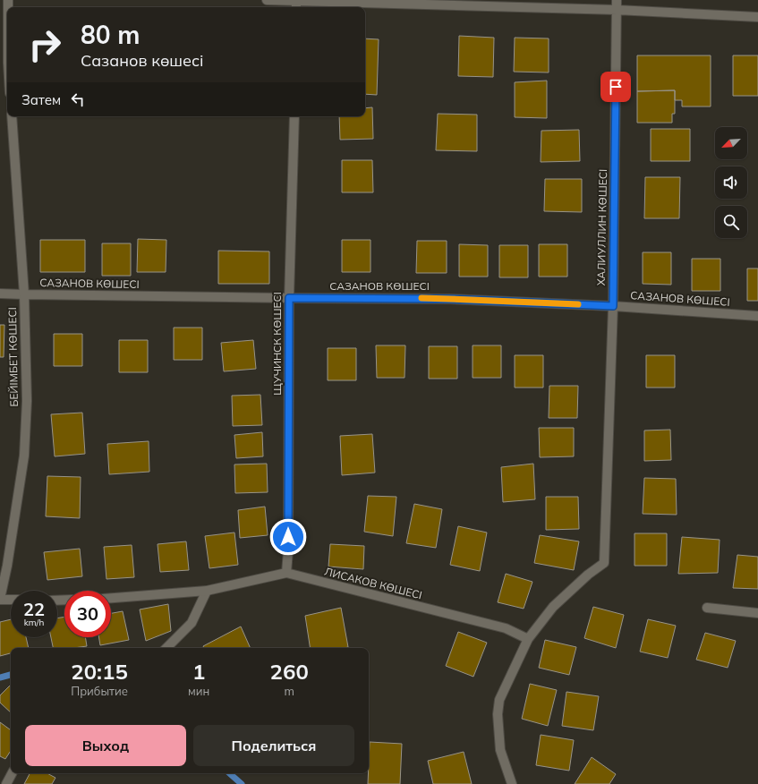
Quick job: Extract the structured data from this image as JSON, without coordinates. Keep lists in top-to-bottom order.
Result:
{
  "streets": {
    "street": [
      "ХАЛИУЛЛИН КӨШЕСІ",
      "САЗАНОВ КӨШЕСІ",
      "ЩУЧИНСК КӨШЕСІ",
      "БЕЙІМБЕТ КӨШЕСІ",
      "ЛИСАКОВ КӨШЕСІ"
    ]
  },
  "crossings": [
    ["ХАЛИУЛЛИН КӨШЕСІ", "САЗАНОВ КӨШЕСІ"],
    ["ХАЛИУЛЛИН КӨШЕСІ", "ЛИСАКОВ КӨШЕСІ"],
    ["САЗАНОВ КӨШЕСІ", "ЩУЧИНСК КӨШЕСІ"],
    ["САЗАНОВ КӨШЕСІ", "БЕЙІМБЕТ КӨШЕСІ"],
    ["ЩУЧИНСК КӨШЕСІ", "ЛИСАКОВ КӨШЕСІ"]
  ],
  "north": "bottom left",
  "page": {
    "turn": ["80 m", "Сазанов көшесі"],
    "then": "Затем",
    "speed": "22 km/h",
    "limit": "30",
    "eta": [
      "20:15",
      "Прибытие",
      "1",
      "мин",
      "260",
      "m"
    ],
    "buttons": ["Выход", "Поделиться"]
  }
}
